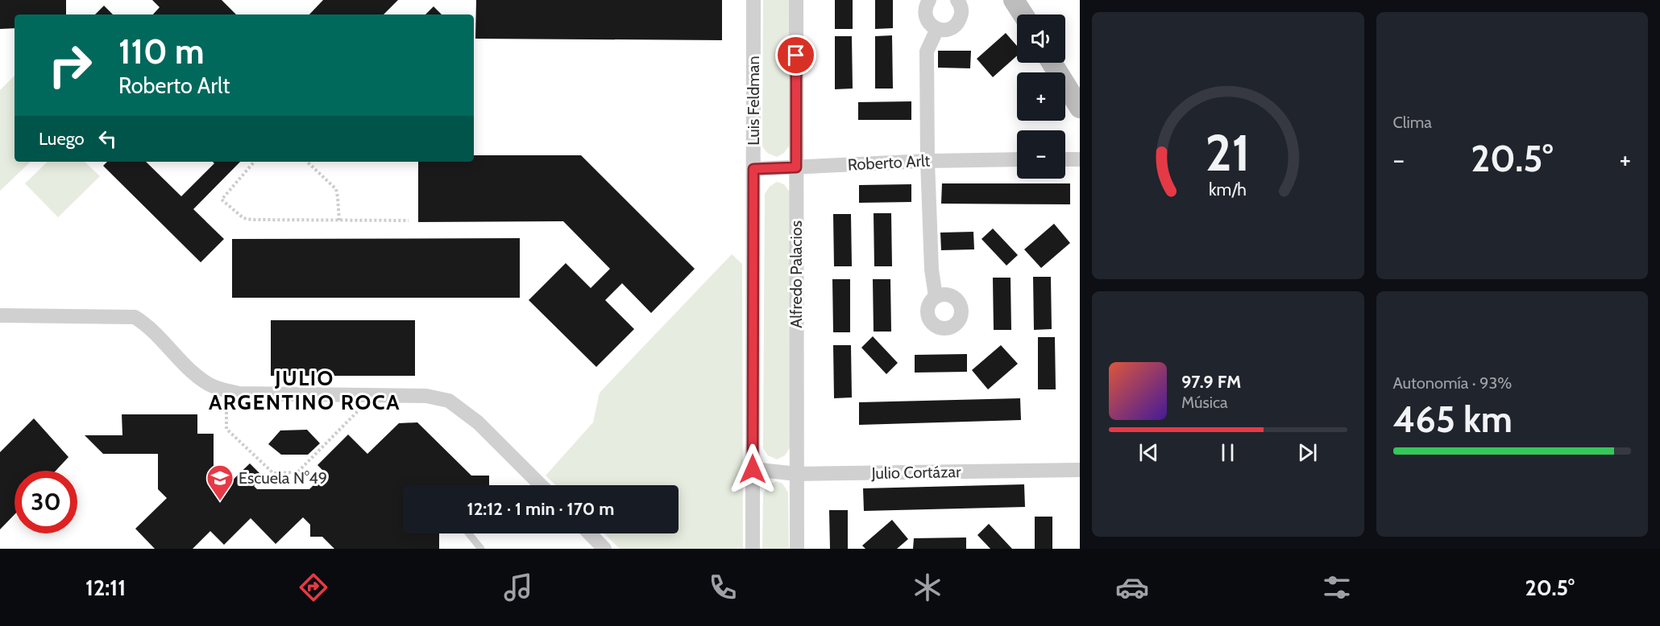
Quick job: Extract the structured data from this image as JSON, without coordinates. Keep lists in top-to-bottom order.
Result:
{
  "streets": {
    "street": [
      "Luis Feldman",
      "Roberto Arlt",
      "Alfredo Palacios",
      "Julio Cortázar"
    ]
  },
  "crossings": [
    ["Luis Feldman", "Roberto Arlt"],
    ["Luis Feldman", "Julio Cortázar"],
    ["Roberto Arlt", "Alfredo Palacios"],
    ["Alfredo Palacios", "Julio Cortázar"]
  ],
  "districts": ["JULIO ARGENTINO ROCA"],
  "places": {
    "school or university": ["Escuela N°49"]
  },
  "page": {
    "tile": [
      "Clima",
      ["Autonomía · 93%", "465 km"]
    ],
    "map_buttons": ["+", "−"],
    "turn": ["110 m", "Roberto Arlt"],
    "then": "Luego",
    "heat": ["−", "20.5°", "+"],
    "song": ["97.9 FM", "Música"],
    "limit": "30",
    "trip": "12:12 · 1 min · 170 m",
    "tabs": ["12:11", "20.5°"],
    "gauge": ["21", "km/h"]
  }
}
